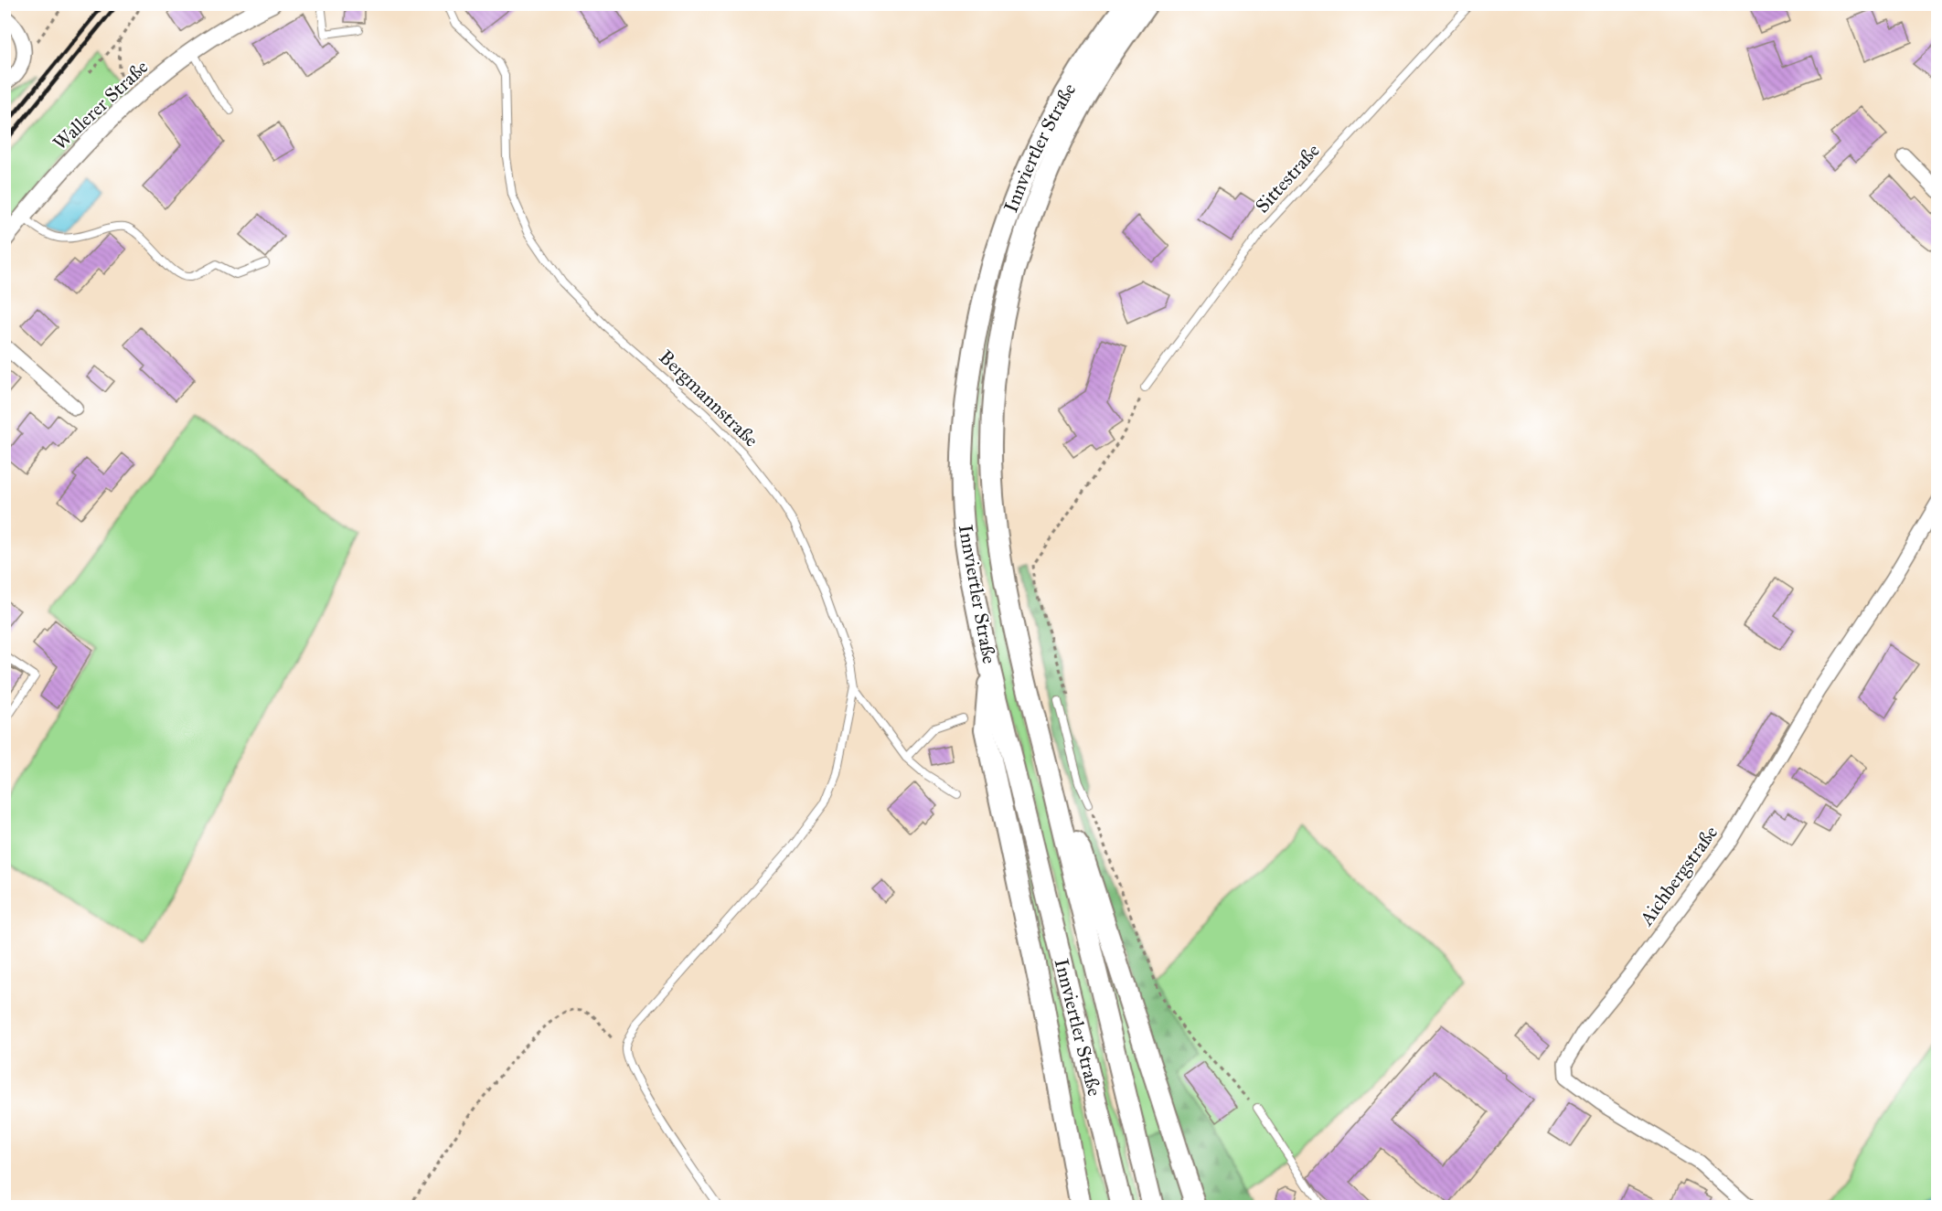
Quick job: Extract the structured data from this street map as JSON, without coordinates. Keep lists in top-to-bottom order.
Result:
{
  "streets": {
    "main road": ["Innviertler Straße"],
    "street": ["Wallerer Straße", "Aichbergstraße"],
    "lane": ["Sittestraße", "Bergmannstraße"]
  }
}
